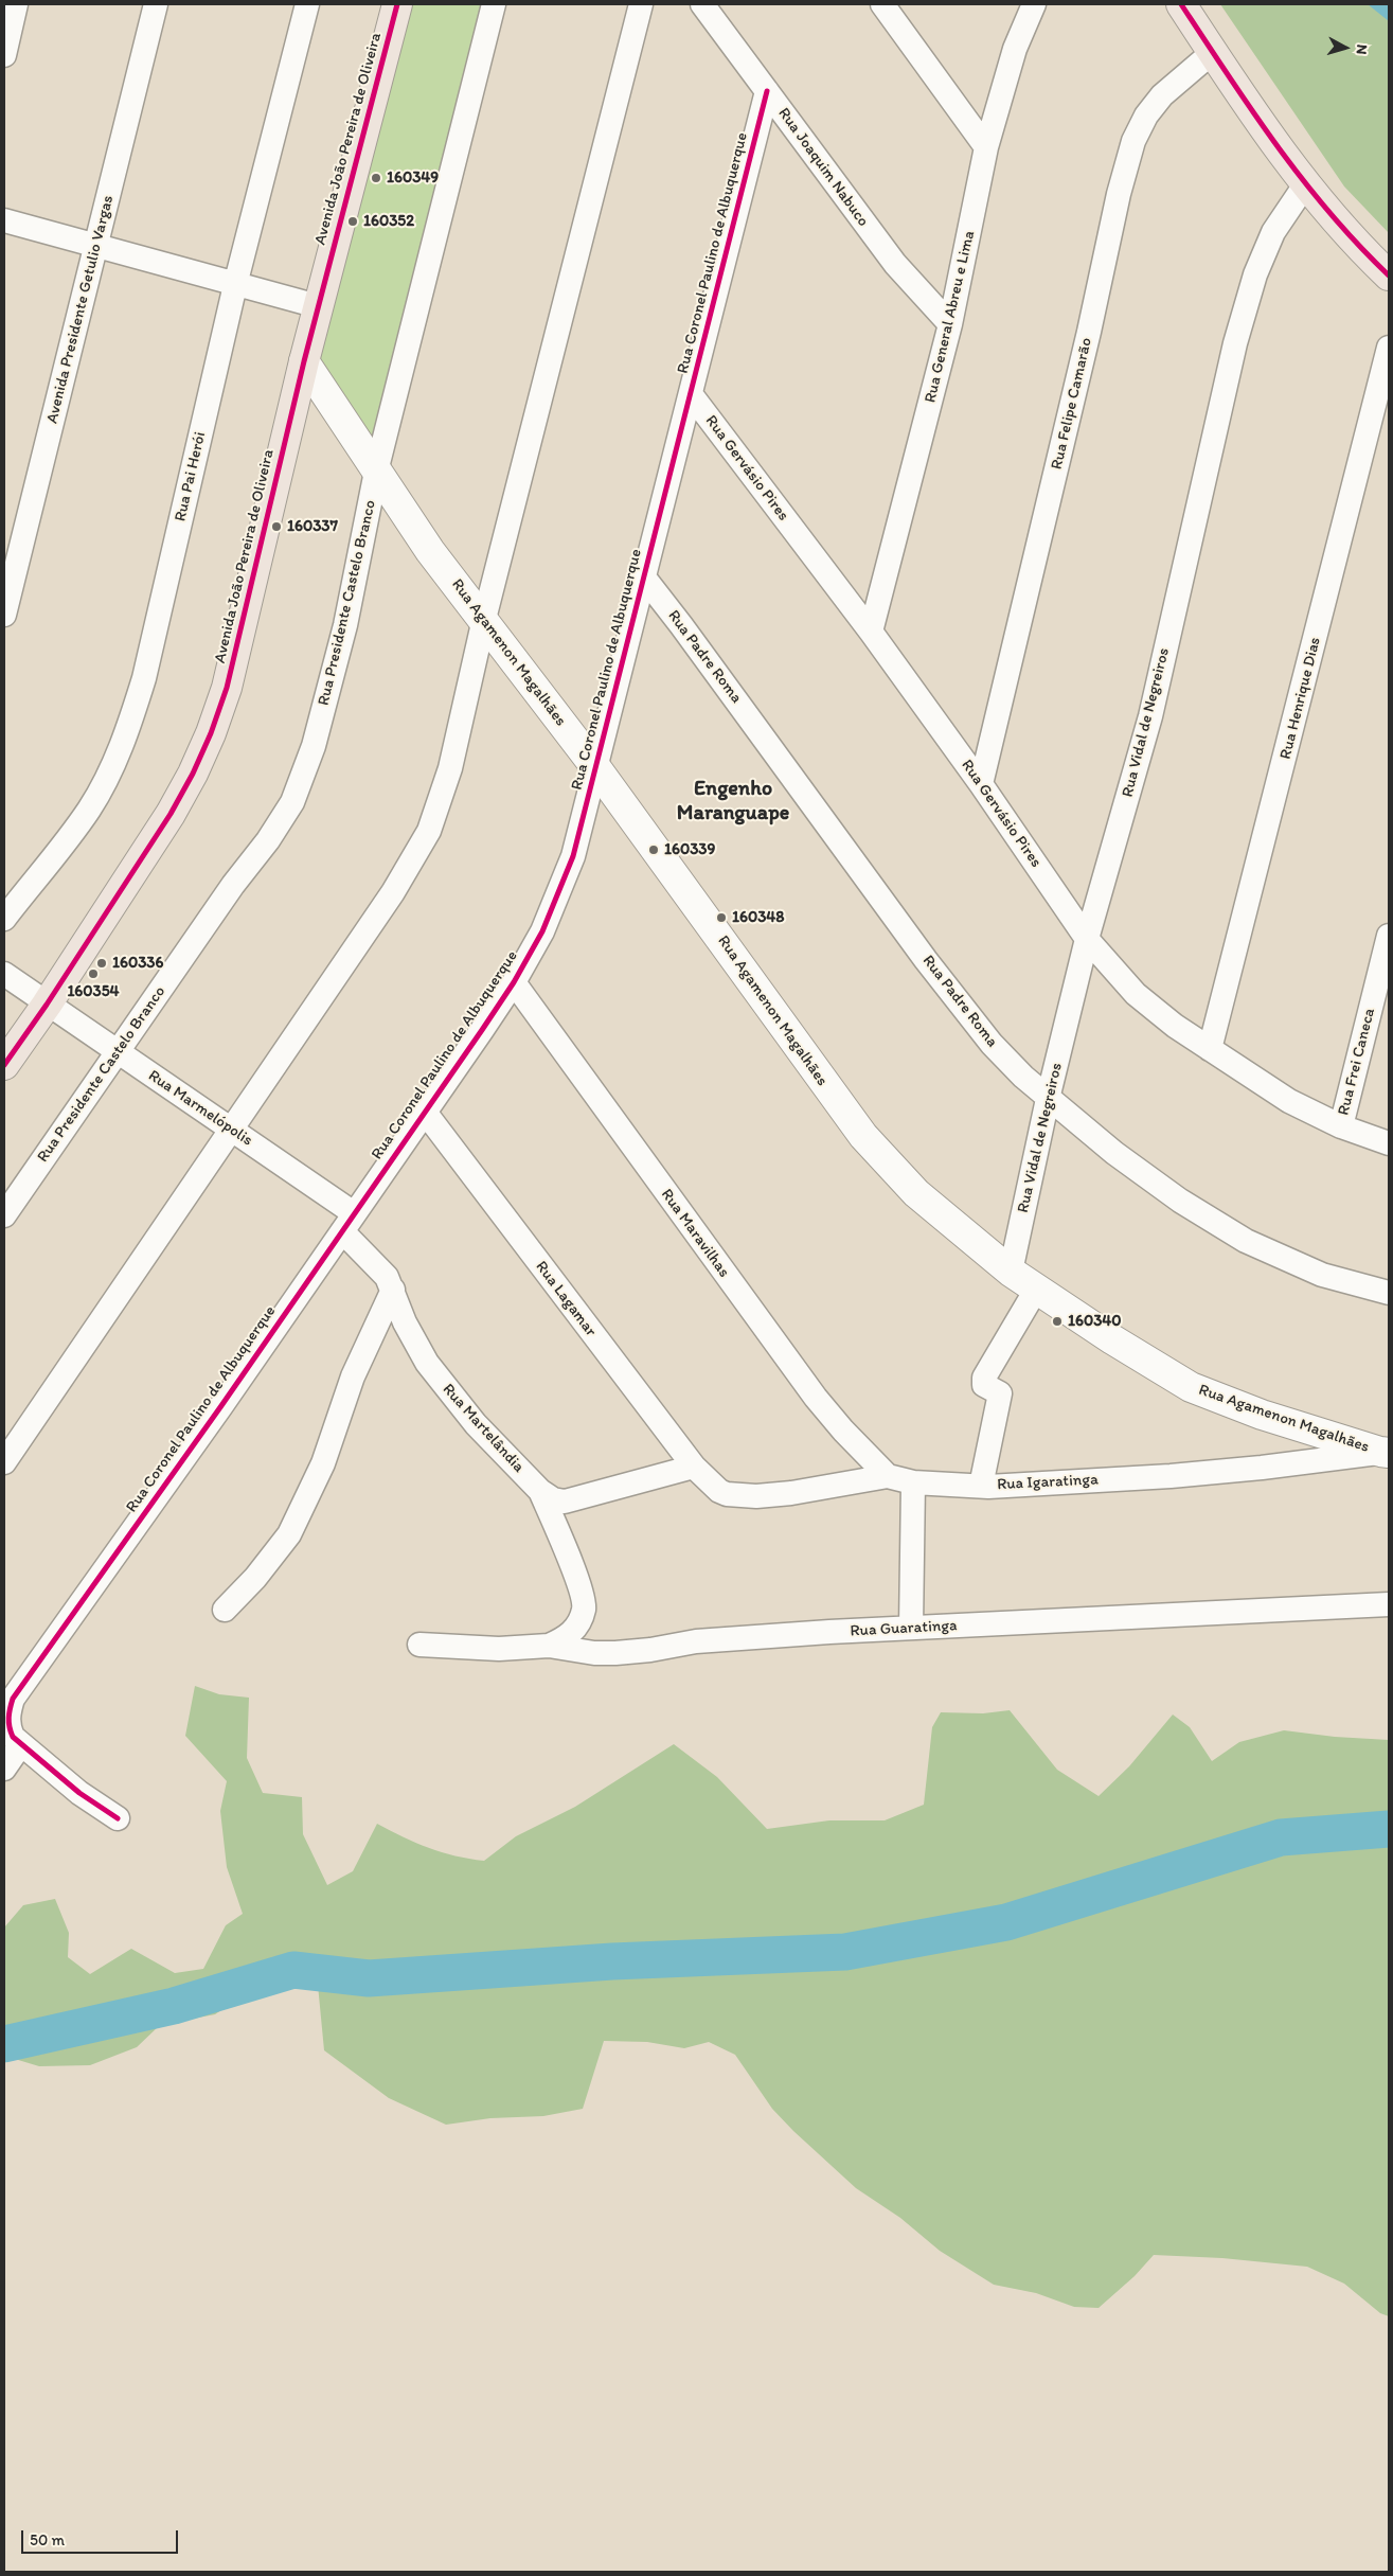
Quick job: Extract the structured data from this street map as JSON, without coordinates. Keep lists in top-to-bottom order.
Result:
{
  "streets": {
    "main road": ["Avenida João Pereira de Oliveira"],
    "street": [
      "Rua Joaquim Nabuco",
      "Rua Coronel Paulino de Albuquerque",
      "Avenida Presidente Getulio Vargas",
      "Rua General Abreu e Lima",
      "Rua Felipe Camarão",
      "Rua Gervásio Pires",
      "Rua Pai Herói",
      "Rua Presidente Castelo Branco",
      "Rua Agamenon Magalhães",
      "Rua Padre Roma",
      "Rua Henrique Dias",
      "Rua Vidal de Negreiros",
      "Rua Frei Caneca",
      "Rua Marmelópolis",
      "Rua Maravilhas",
      "Rua Lagamar",
      "Rua Martelândia",
      "Rua Igaratinga",
      "Rua Guaratinga"
    ]
  },
  "crossings": [
    ["Avenida João Pereira de Oliveira", "Rua Agamenon Magalhães"],
    ["Avenida João Pereira de Oliveira", "Rua Marmelópolis"],
    ["Rua Joaquim Nabuco", "Rua Coronel Paulino de Albuquerque"],
    ["Rua Joaquim Nabuco", "Rua General Abreu e Lima"],
    ["Rua Coronel Paulino de Albuquerque", "Rua Gervásio Pires"],
    ["Rua Coronel Paulino de Albuquerque", "Rua Agamenon Magalhães"],
    ["Rua Coronel Paulino de Albuquerque", "Rua Padre Roma"],
    ["Rua Coronel Paulino de Albuquerque", "Rua Marmelópolis"],
    ["Rua Coronel Paulino de Albuquerque", "Rua Maravilhas"],
    ["Rua Coronel Paulino de Albuquerque", "Rua Lagamar"],
    ["Rua Coronel Paulino de Albuquerque", "Rua Martelândia"],
    ["Rua General Abreu e Lima", "Rua Gervásio Pires"],
    ["Rua Felipe Camarão", "Rua Gervásio Pires"],
    ["Rua Gervásio Pires", "Rua Henrique Dias"],
    ["Rua Gervásio Pires", "Rua Vidal de Negreiros"],
    ["Rua Gervásio Pires", "Rua Frei Caneca"],
    ["Rua Presidente Castelo Branco", "Rua Agamenon Magalhães"],
    ["Rua Presidente Castelo Branco", "Rua Marmelópolis"],
    ["Rua Agamenon Magalhães", "Rua Vidal de Negreiros"],
    ["Rua Agamenon Magalhães", "Rua Igaratinga"],
    ["Rua Padre Roma", "Rua Vidal de Negreiros"],
    ["Rua Marmelópolis", "Rua Martelândia"],
    ["Rua Maravilhas", "Rua Igaratinga"],
    ["Rua Lagamar", "Rua Martelândia"],
    ["Rua Lagamar", "Rua Igaratinga"]
  ],
  "districts": ["Engenho Maranguape"],
  "places": [
    "160349",
    "160352",
    "160337",
    "160339",
    "160348",
    "160336",
    "160354",
    "160340"
  ],
  "scale_bar": "50 m",
  "north": "right"
}
